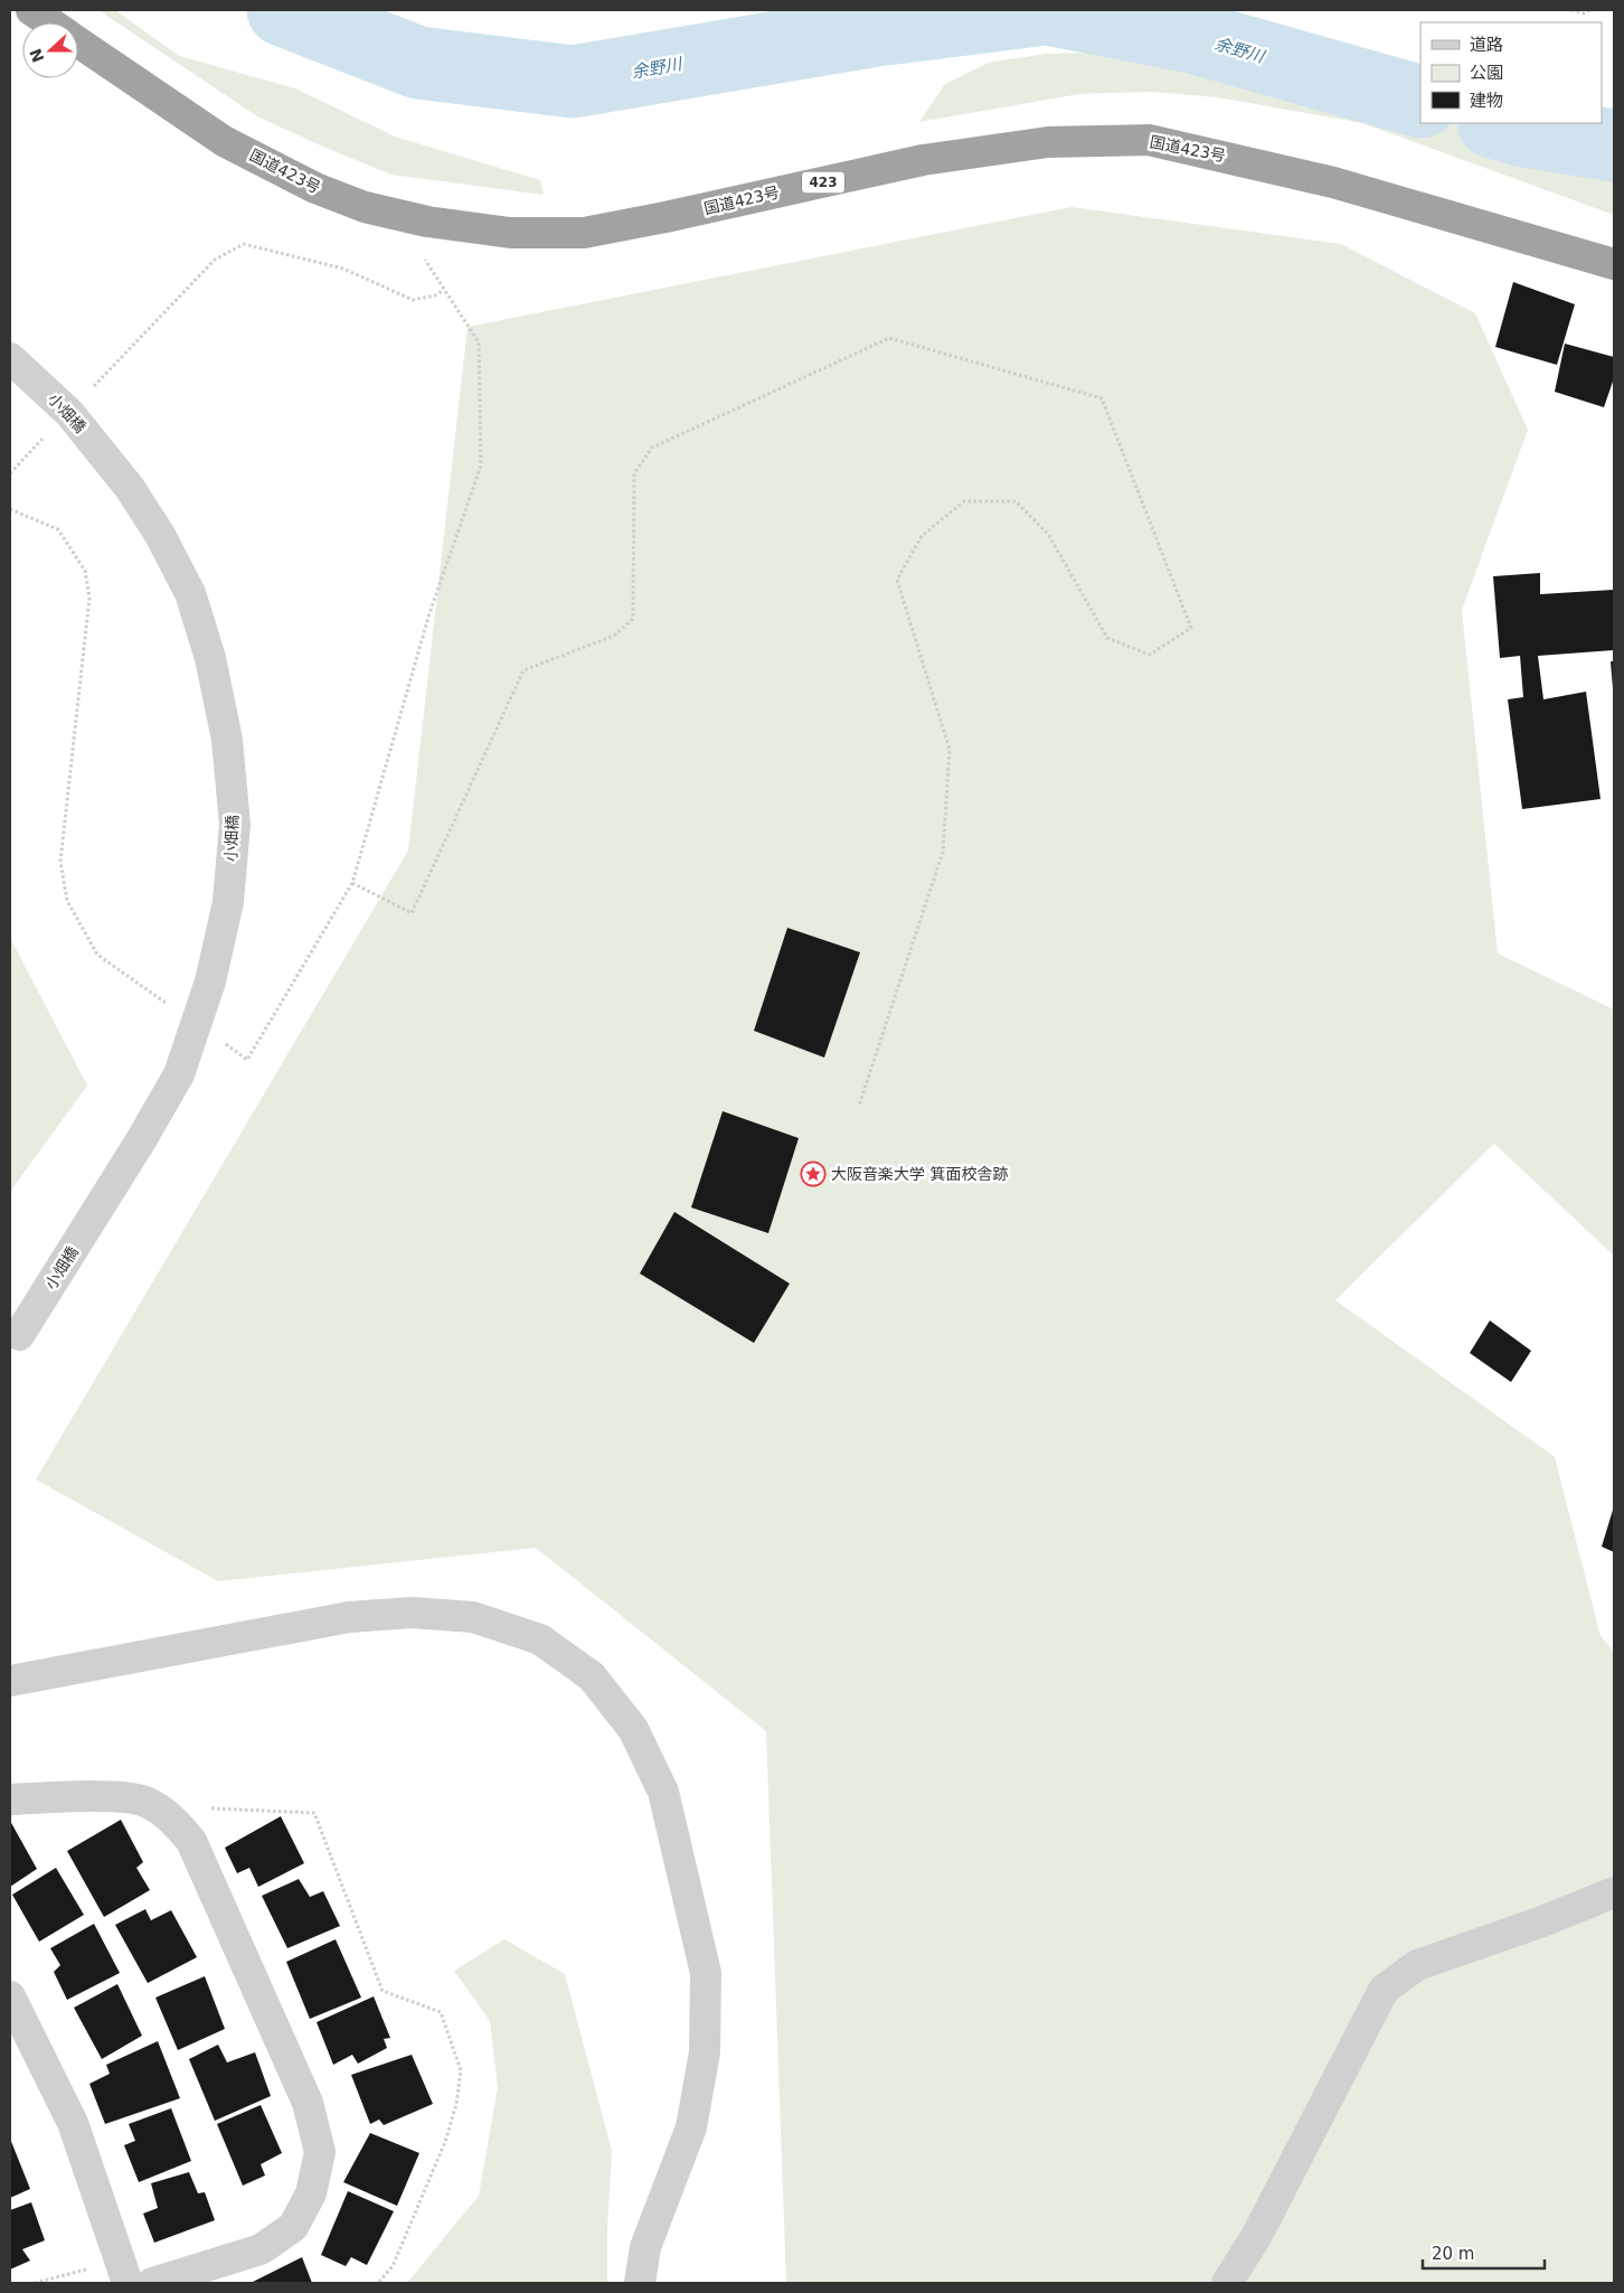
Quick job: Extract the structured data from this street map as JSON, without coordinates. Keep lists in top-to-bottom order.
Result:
{
  "streets": {
    "highway": ["国道423号", "423"],
    "street": ["小畑橋"]
  },
  "water": ["余野川"],
  "places": {
    "place": ["大阪音楽大学 箕面校舎跡"]
  },
  "legend": ["道路", "公園", "建物"],
  "scale_bar": "20 m",
  "north": "left"
}
